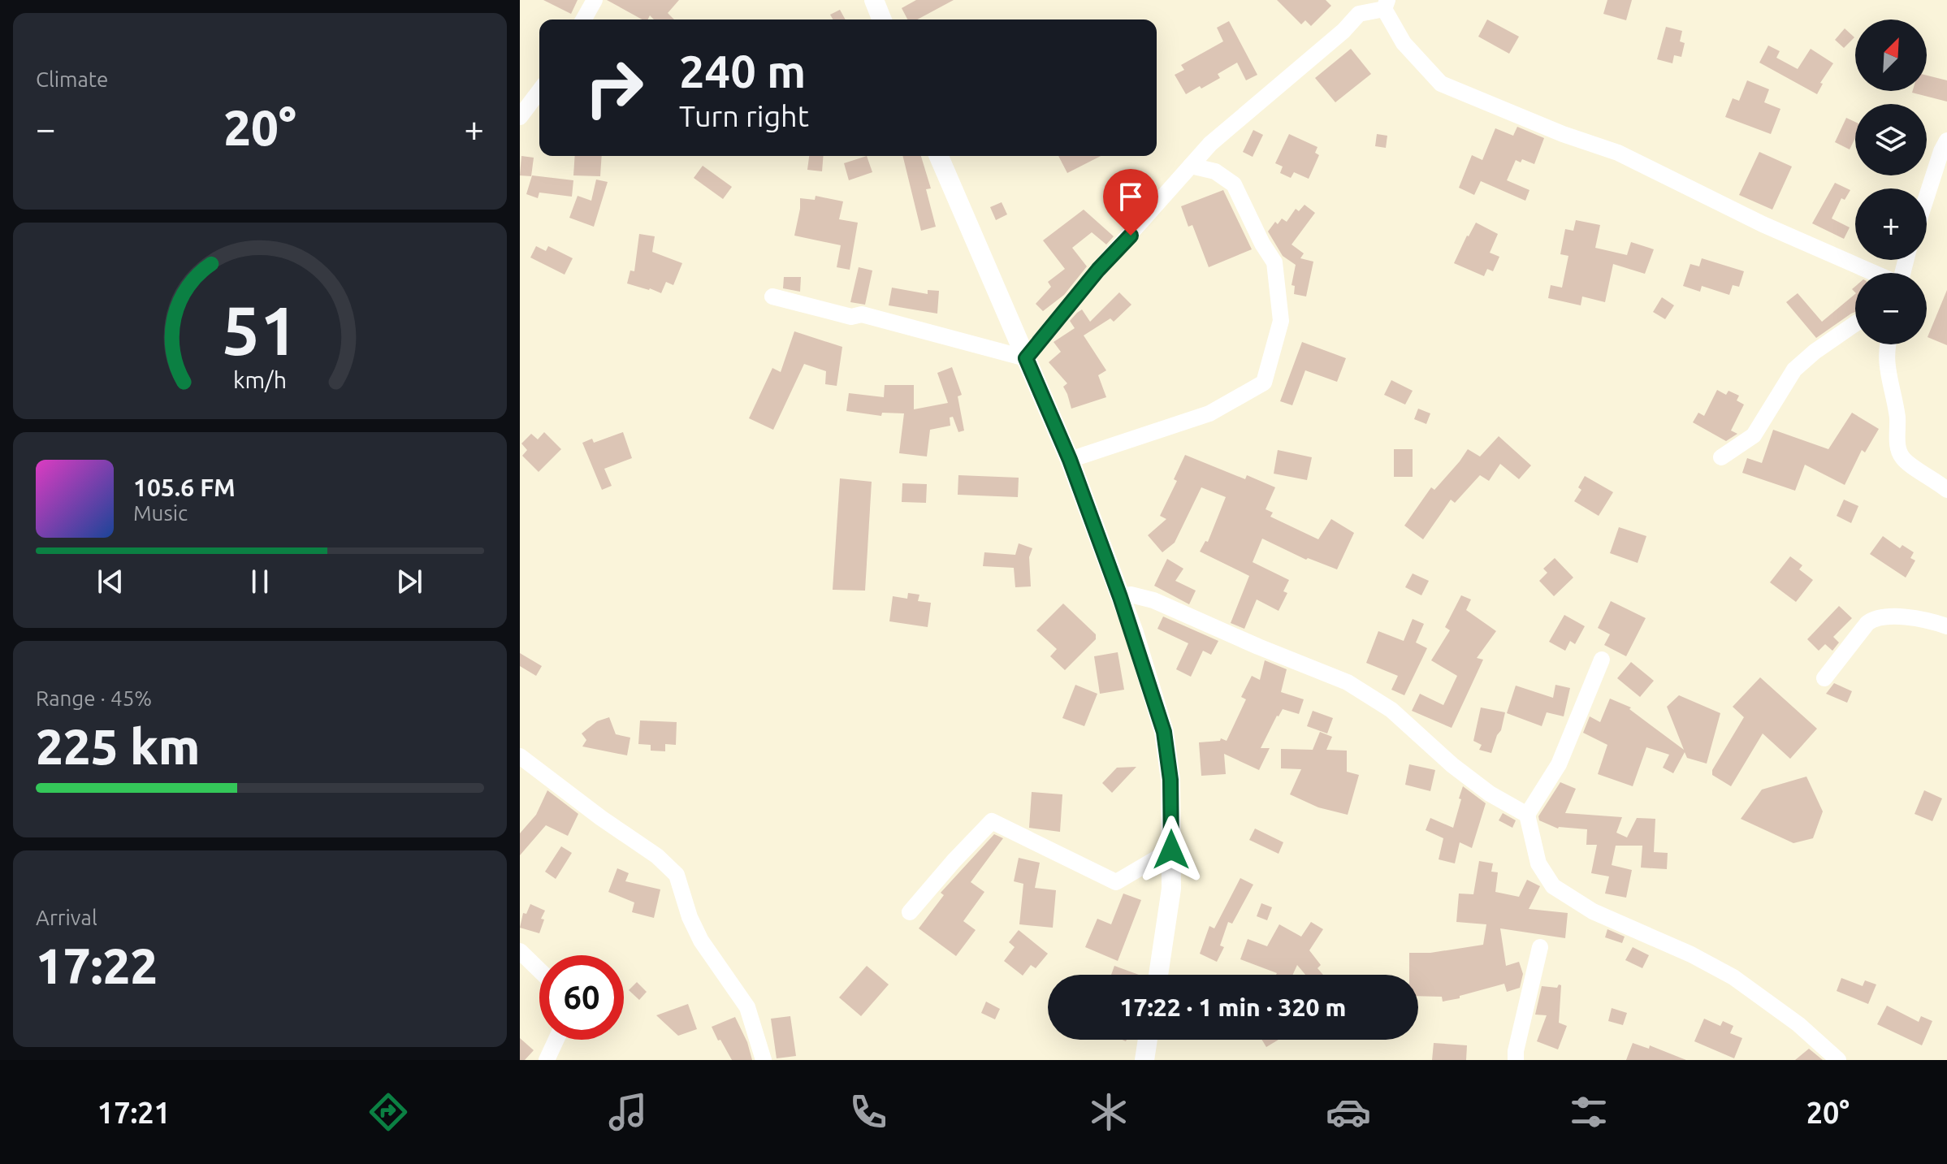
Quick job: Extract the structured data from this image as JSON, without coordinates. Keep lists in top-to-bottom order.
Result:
{
  "north": "top right",
  "page": {
    "tile": [
      "Climate",
      ["Range · 45%", "225 km"],
      ["Arrival", "17:22"]
    ],
    "map_buttons": ["+", "−"],
    "turn": ["240 m", "Turn right"],
    "heat": ["−", "20°", "+"],
    "song": ["105.6 FM", "Music"],
    "limit": "60",
    "trip": "17:22 · 1 min · 320 m",
    "tabs": ["17:21", "20°"],
    "gauge": ["51", "km/h"]
  }
}
